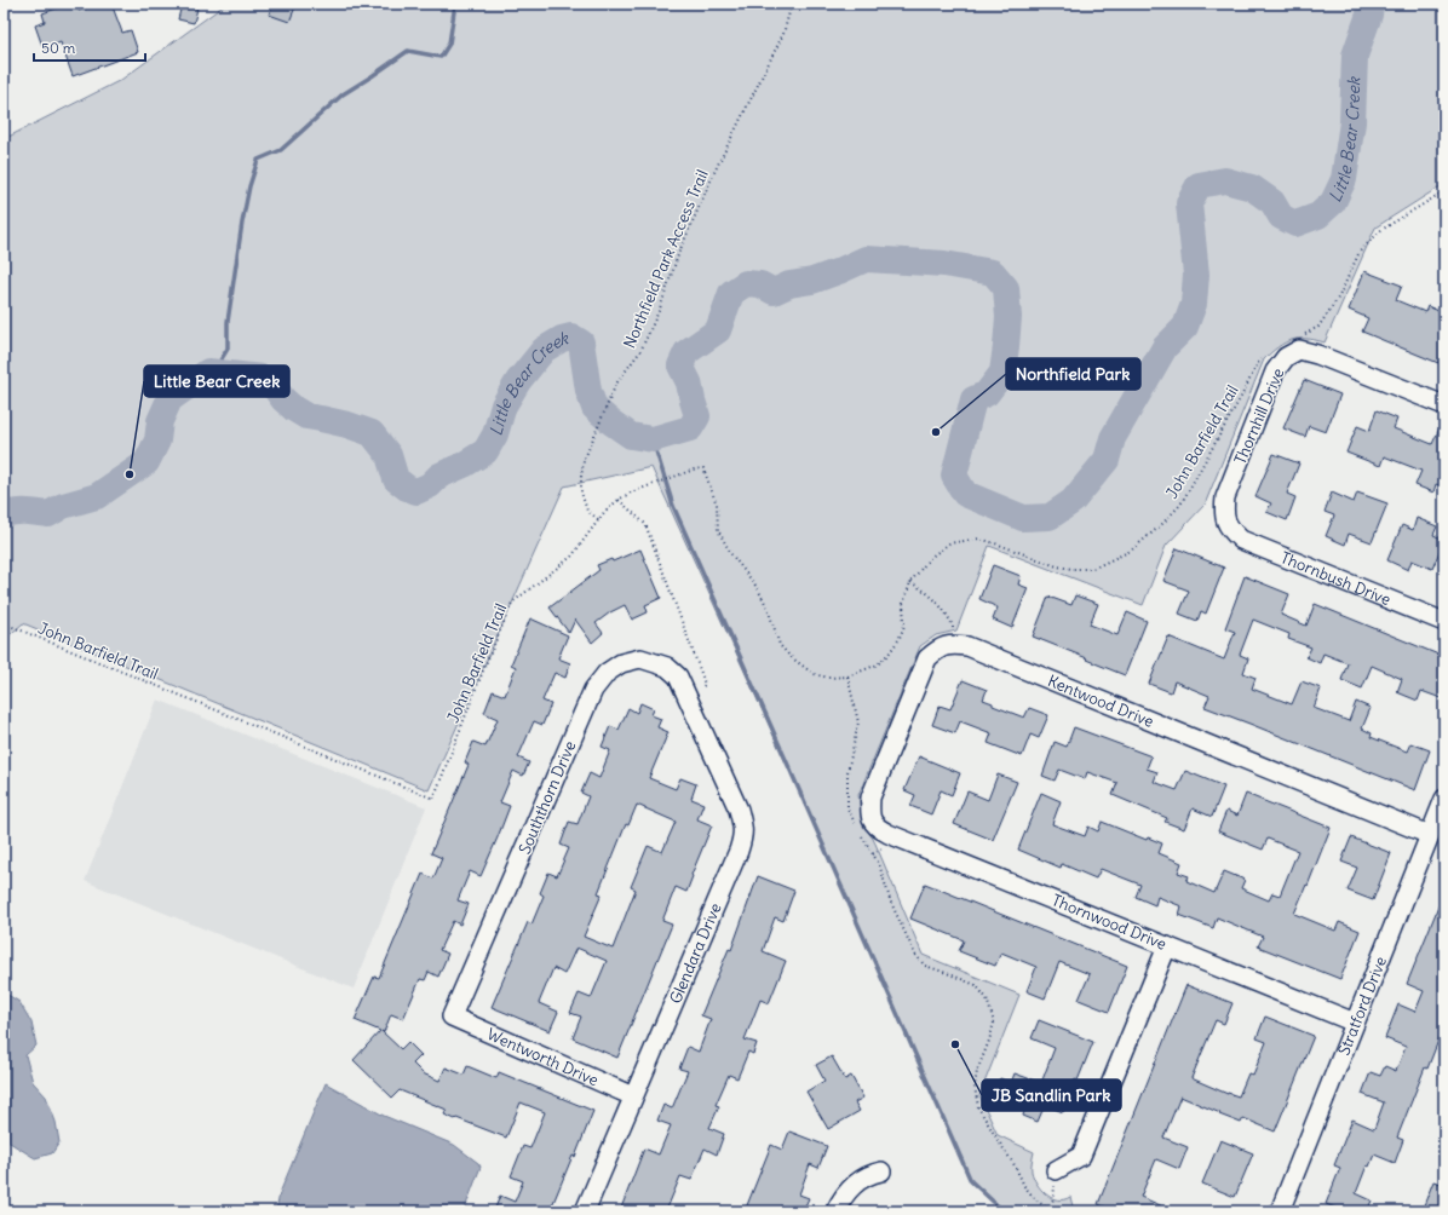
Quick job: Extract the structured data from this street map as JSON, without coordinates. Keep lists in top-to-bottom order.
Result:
{
  "streets": {
    "street": [
      "Thornhill Drive",
      "Thornbush Drive",
      "Kentwood Drive",
      "Souththorn Drive",
      "Thornwood Drive",
      "Glendara Drive",
      "Stratford Drive",
      "Wentworth Drive"
    ],
    "path": ["Northfield Park Access Trail", "John Barfield Trail"]
  },
  "crossings": [
    ["Northfield Park Access Trail", "John Barfield Trail"],
    ["Thornhill Drive", "Thornbush Drive"],
    ["Kentwood Drive", "Thornwood Drive"],
    ["Kentwood Drive", "Stratford Drive"],
    ["Souththorn Drive", "Glendara Drive"],
    ["Souththorn Drive", "Wentworth Drive"],
    ["Thornwood Drive", "Stratford Drive"],
    ["Glendara Drive", "Wentworth Drive"]
  ],
  "water": ["Little Bear Creek"],
  "places": ["Northfield Park", "Little Bear Creek", "JB Sandlin Park"],
  "scale_bar": "50 m"
}
